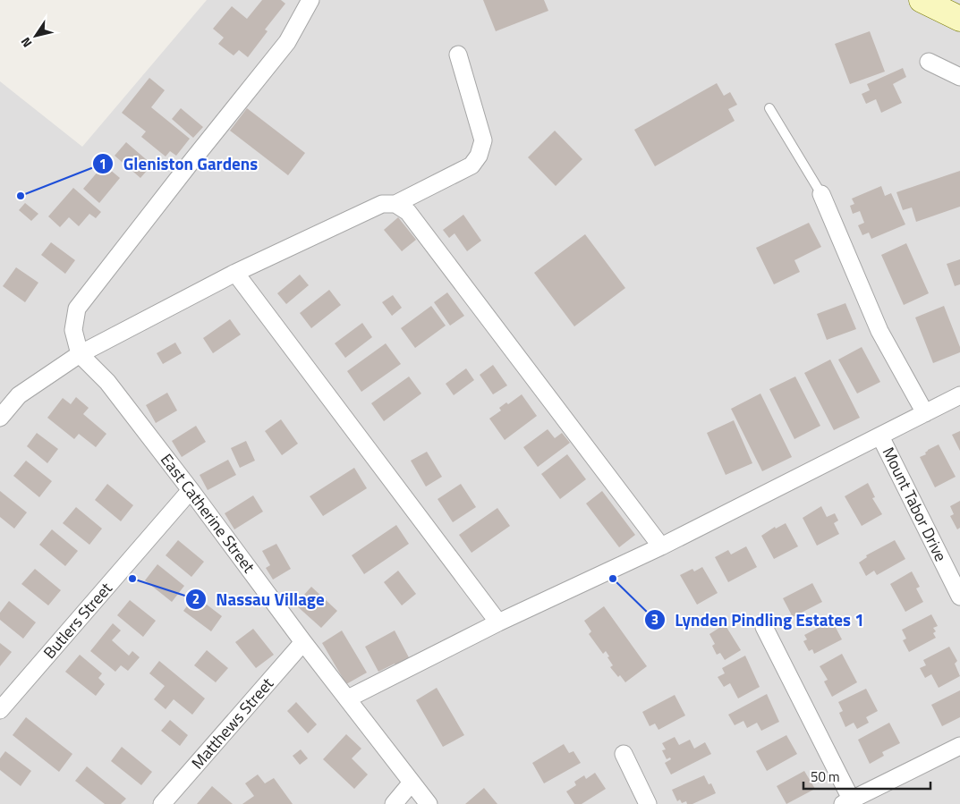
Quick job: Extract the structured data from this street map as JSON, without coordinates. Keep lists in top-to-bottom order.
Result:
{
  "streets": {
    "street": [
      "Mount Tabor Drive",
      "East Catherine Street",
      "Butlers Street",
      "Matthews Street"
    ]
  },
  "crossings": [
    ["East Catherine Street", "Butlers Street"],
    ["East Catherine Street", "Matthews Street"]
  ],
  "places": ["Gleniston Gardens", "Nassau Village", "Lynden Pindling Estates 1"],
  "scale_bar": "50 m",
  "north": "bottom left"
}
